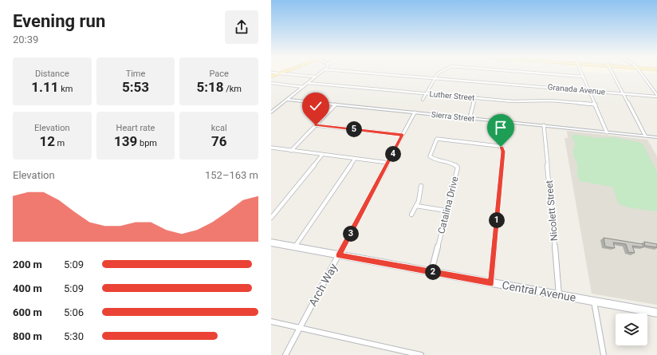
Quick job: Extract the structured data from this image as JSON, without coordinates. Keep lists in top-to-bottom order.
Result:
{
  "streets": {
    "main road": ["Central Avenue"],
    "street": [
      "Granada Avenue",
      "Luther Street",
      "Sierra Street",
      "Catalina Drive",
      "Nicolett Street",
      "Arch Way"
    ]
  },
  "crossings": [
    ["Sierra Street", "Nicolett Street"],
    ["Sierra Street", "Arch Way"],
    ["Catalina Drive", "Central Avenue"],
    ["Nicolett Street", "Central Avenue"],
    ["Arch Way", "Central Avenue"]
  ],
  "page": {
    "heading": ["Evening run", "20:39"],
    "stats": [
      ["Distance", "1.11 km"],
      ["Time", "5:53"],
      ["Pace", "5:18 /km"],
      ["Elevation", "12 m"],
      ["Heart rate", "139 bpm"],
      ["kcal", "76"]
    ],
    "pins": [
      "5",
      "4",
      "1",
      "3",
      "2"
    ],
    "chart": ["Elevation", "152–163 m"],
    "list": [
      {
        "name": "200 m",
        "note": "5:09"
      },
      {
        "name": "400 m",
        "note": "5:09"
      },
      {
        "name": "600 m",
        "note": "5:06"
      },
      {
        "name": "800 m",
        "note": "5:30"
      }
    ]
  }
}
